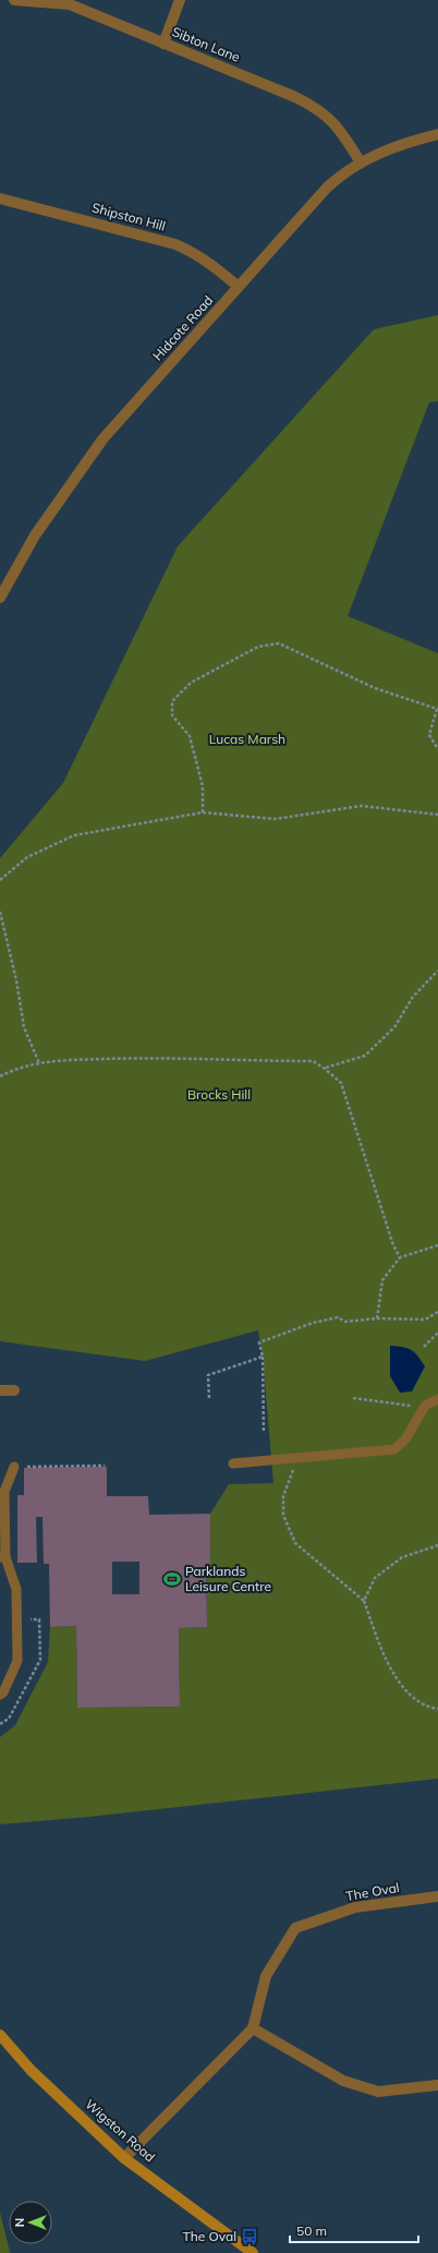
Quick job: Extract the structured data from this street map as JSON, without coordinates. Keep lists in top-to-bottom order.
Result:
{
  "streets": {
    "main road": ["Wigston Road"],
    "street": [
      "Sibton Lane",
      "Shipston Hill",
      "Hidcote Road",
      "The Oval"
    ]
  },
  "crossings": [
    ["Sibton Lane", "Hidcote Road"],
    ["Shipston Hill", "Hidcote Road"]
  ],
  "parks": ["Lucas Marsh", "Brocks Hill"],
  "places": {
    "sports": ["Parklands Leisure Centre"],
    "bus stop": ["The Oval"]
  },
  "scale_bar": "50 m",
  "north": "left"
}
